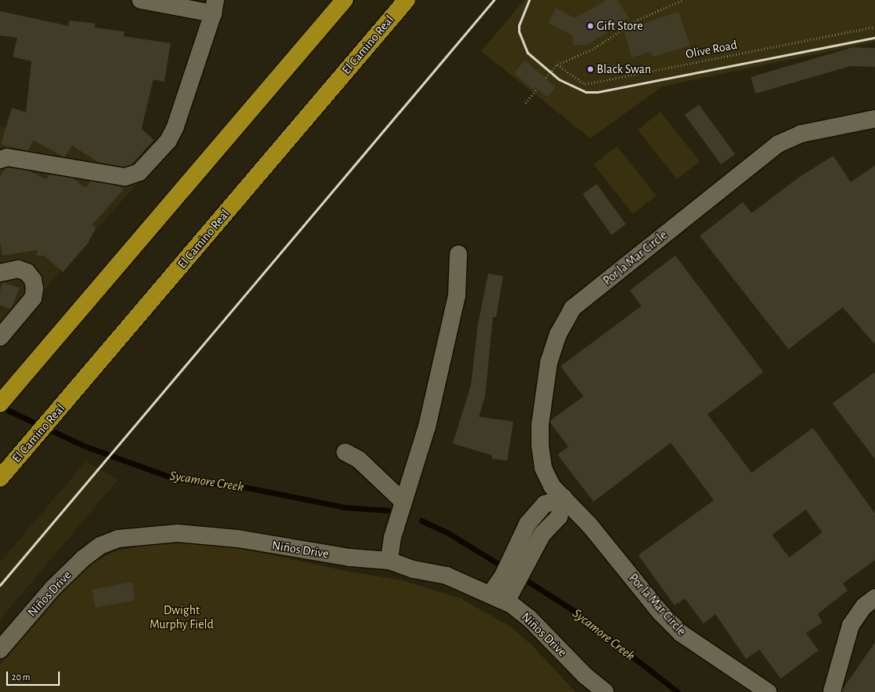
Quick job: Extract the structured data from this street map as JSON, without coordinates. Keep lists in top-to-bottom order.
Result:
{
  "streets": {
    "highway": ["El Camino Real"],
    "street": ["Por la Mar Circle", "Niños Drive"],
    "path": ["Olive Road"]
  },
  "water": ["Sycamore Creek"],
  "parks": ["Dwight Murphy Field"],
  "places": ["Gift Store", "Black Swan"],
  "scale_bar": "20 m"
}
